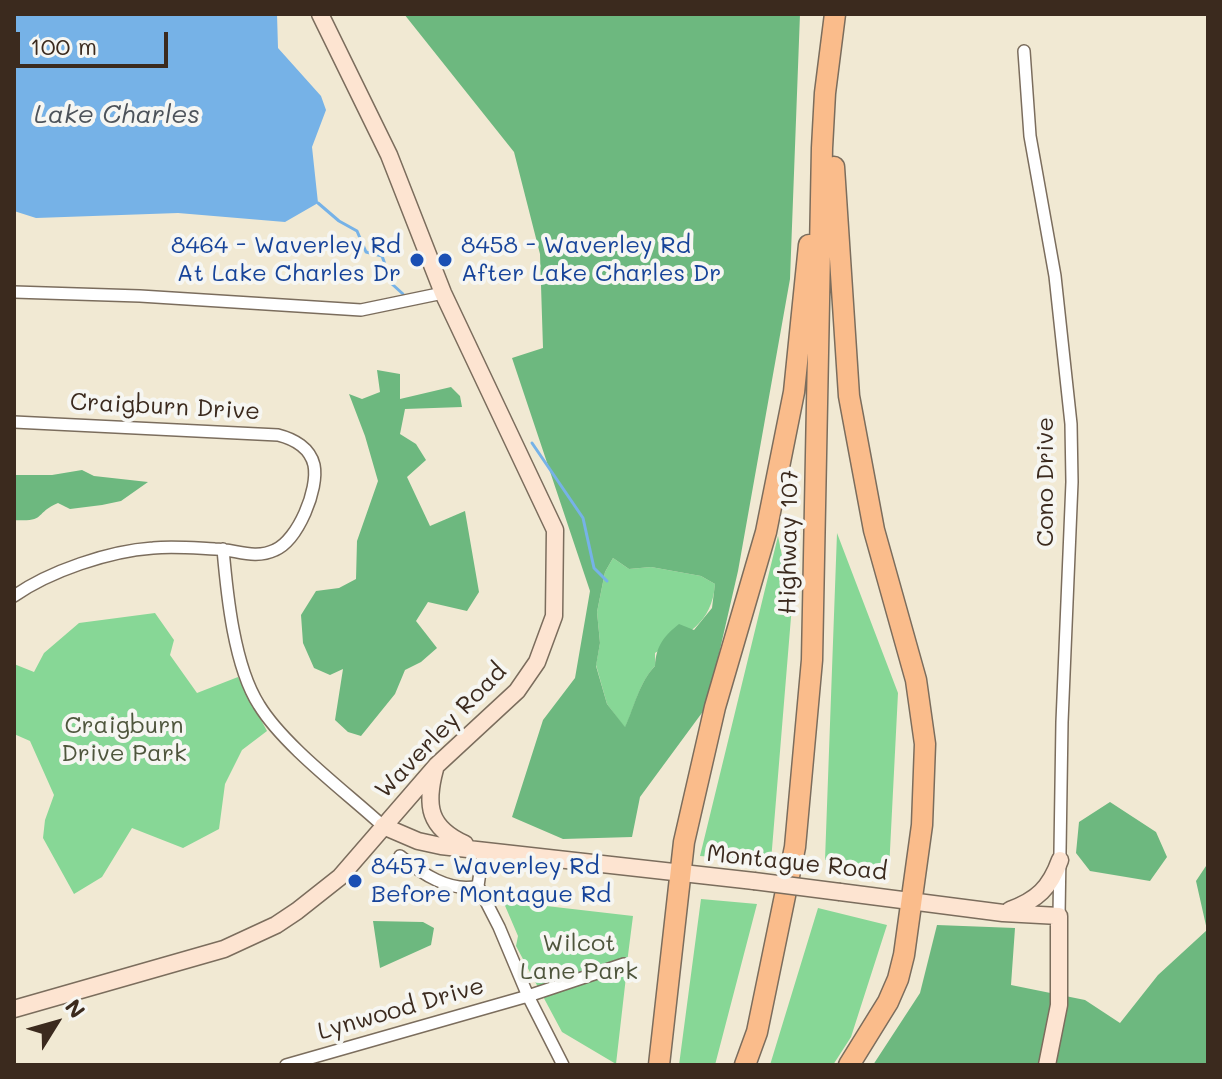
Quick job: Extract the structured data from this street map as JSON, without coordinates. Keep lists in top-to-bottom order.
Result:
{
  "streets": {
    "highway": ["Highway 107"],
    "main road": ["Waverley Road", "Montague Road"],
    "street": ["Craigburn Drive", "Cono Drive", "Lynwood Drive"]
  },
  "crossings": [
    ["Cono Drive", "Montague Road"],
    ["Waverley Road", "Montague Road"]
  ],
  "water": ["Lake Charles"],
  "parks": ["Craigburn Drive Park", "Wilcot Lane Park"],
  "places": ["8464 - Waverley Rd At Lake Charles Dr", "8458 - Waverley Rd After Lake Charles Dr", "8457 - Waverley Rd Before Montague Rd"],
  "scale_bar": "100 m",
  "north": "top right"
}
